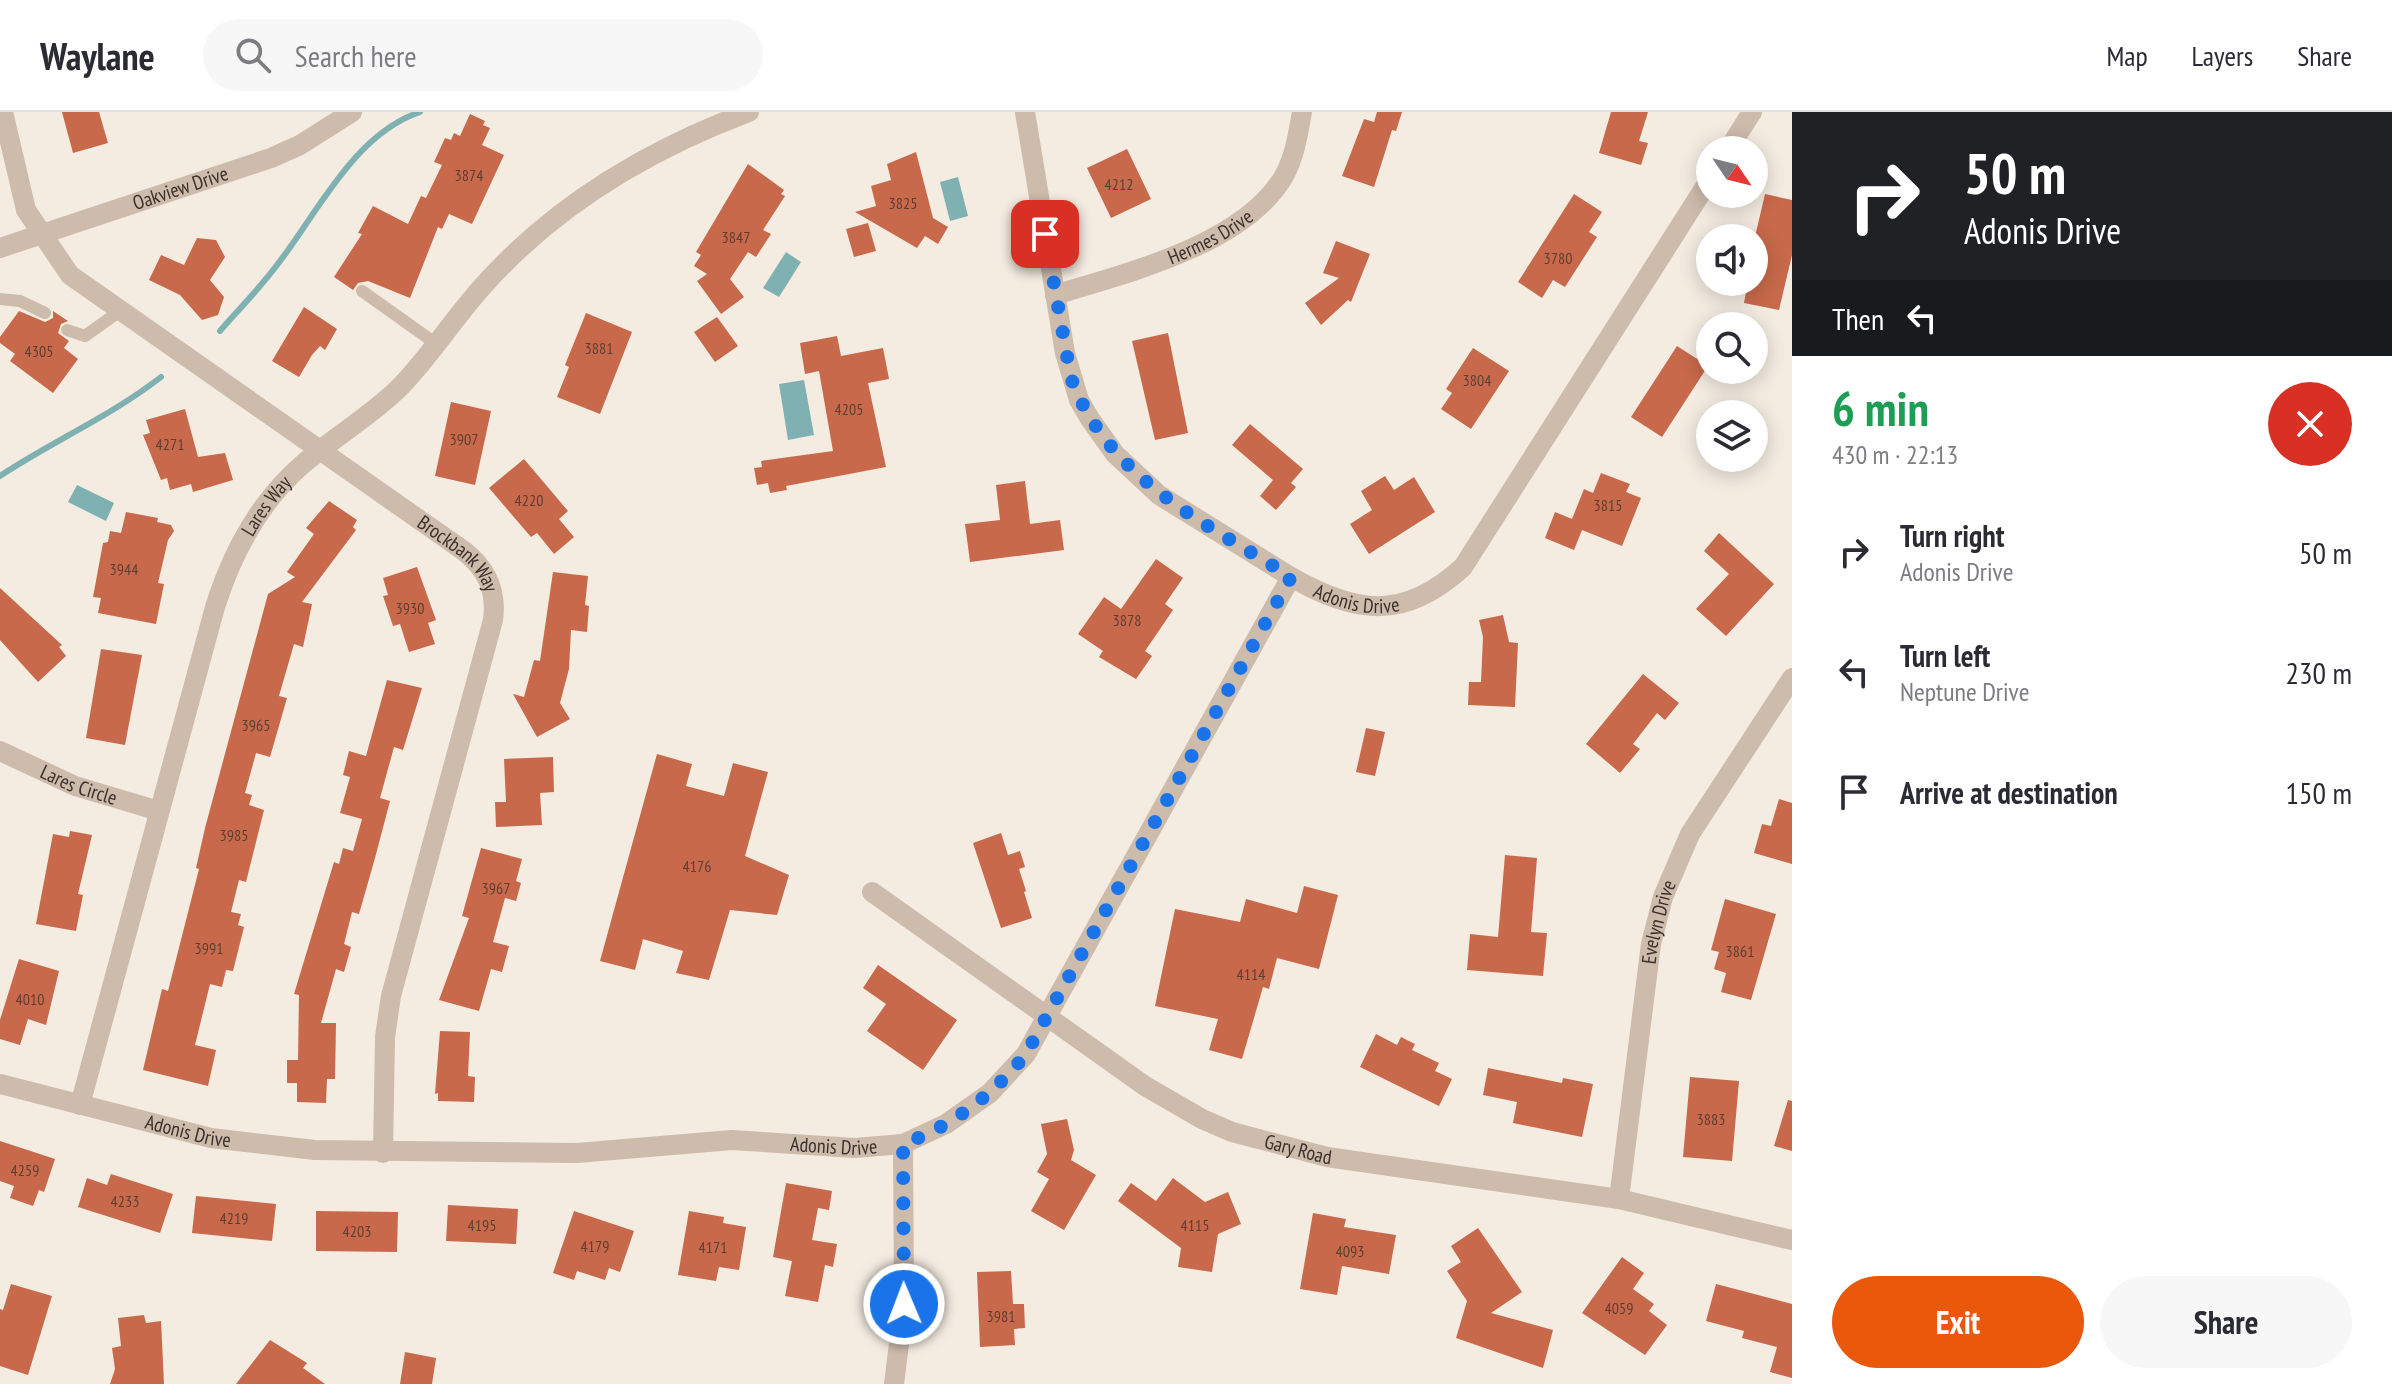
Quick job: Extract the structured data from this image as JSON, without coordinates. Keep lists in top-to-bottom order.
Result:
{
  "streets": {
    "street": [
      "Oakview Drive",
      "Hermes Drive",
      "Lares Way",
      "Brockbank Way",
      "Adonis Drive",
      "Lares Circle",
      "Evelyn Drive",
      "Gary Road"
    ]
  },
  "crossings": [
    ["Oakview Drive", "Brockbank Way"],
    ["Lares Way", "Brockbank Way"],
    ["Lares Way", "Adonis Drive"],
    ["Lares Way", "Lares Circle"],
    ["Brockbank Way", "Adonis Drive"],
    ["Adonis Drive", "Gary Road"],
    ["Evelyn Drive", "Gary Road"]
  ],
  "house_numbers": [
    "3874",
    "4212",
    "3825",
    "3847",
    "3780",
    "3881",
    "4305",
    "3804",
    "4205",
    "3907",
    "4271",
    "4220",
    "3815",
    "3944",
    "3930",
    "3878",
    "3965",
    "3985",
    "4176",
    "3967",
    "3991",
    "3861",
    "4114",
    "4010",
    "3883",
    "4259",
    "4233",
    "4219",
    "4195",
    "4115",
    "4203",
    "4179",
    "4171",
    "4093",
    "4059",
    "3981"
  ],
  "north": "bottom right",
  "page": {
    "header": "Waylane",
    "search": "Search here",
    "nav": ["Map", "Layers", "Share"],
    "turn": ["50 m", "Adonis Drive"],
    "then": "Then",
    "heading": ["6 min", "430 m · 22:13"],
    "list": [
      {
        "name": "Turn right",
        "note": "Adonis Drive",
        "value": "50 m"
      },
      {
        "name": "Turn left",
        "note": "Neptune Drive",
        "value": "230 m"
      },
      {
        "name": "Arrive at destination",
        "value": "150 m"
      }
    ],
    "buttons": ["Exit", "Share"]
  }
}
